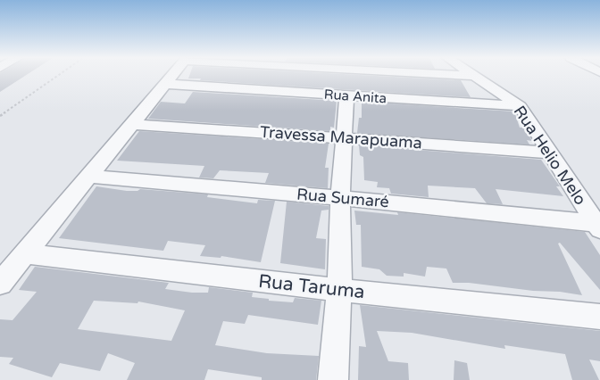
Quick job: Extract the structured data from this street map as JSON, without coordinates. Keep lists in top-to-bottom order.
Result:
{
  "streets": {
    "street": [
      "Rua Anita",
      "Travessa Marapuama",
      "Rua Helio Melo",
      "Rua Sumaré",
      "Rua Taruma"
    ]
  },
  "crossings": [
    ["Rua Anita", "Rua Helio Melo"],
    ["Travessa Marapuama", "Rua Helio Melo"],
    ["Rua Helio Melo", "Rua Sumaré"]
  ]
}
